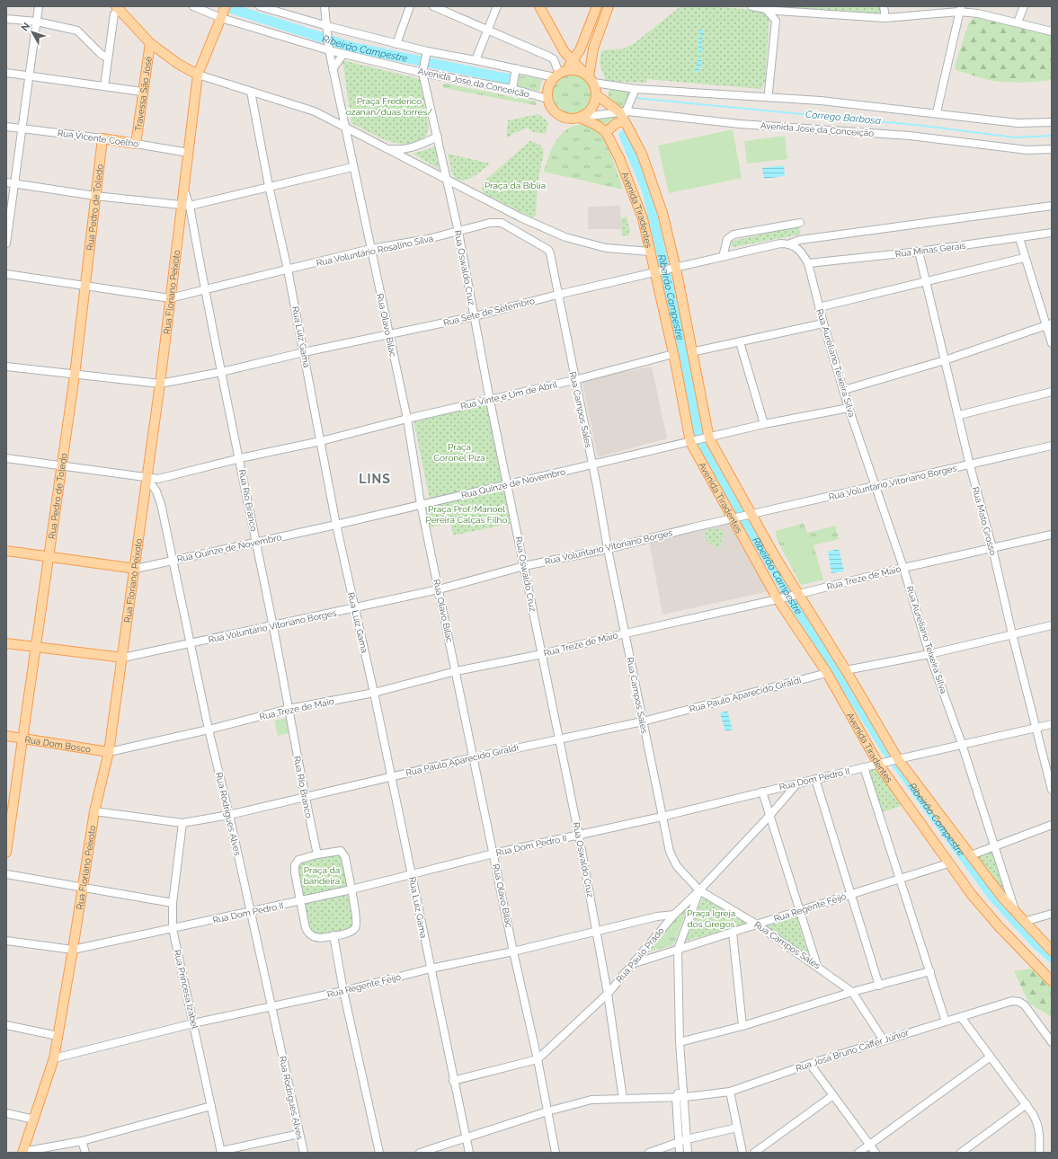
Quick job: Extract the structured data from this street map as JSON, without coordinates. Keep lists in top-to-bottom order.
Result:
{
  "streets": {
    "main road": [
      "Travessa São José",
      "Rua Vicente Coelho",
      "Rua Pedro de Toledo",
      "Avenida Tiradentes",
      "Rua Floriano Peixoto",
      "Rua Dom Bosco"
    ],
    "street": [
      "Avenida José da Conceição",
      "Rua Minas Gerais",
      "Rua Voluntário Rosalino Silva",
      "Rua Oswaldo Cruz",
      "Rua Sete de Setembro",
      "Rua Olavo Bilac",
      "Rua Luiz Gama",
      "Rua Aureliano Teixeira Silva",
      "Rua Vinte e Um de Abril",
      "Rua Campos Sales",
      "Rua Voluntário Vitoriano Borges",
      "Rua Quinze de Novembro",
      "Rua Rio Branco",
      "Rua Mato Grosso",
      "Rua Treze de Maio",
      "Rua Paulo Aparecido Giraldi",
      "Rua Dom Pedro II",
      "Rua Rodrigues Alves",
      "Rua Regente Feijó",
      "Rua Paulo Prado",
      "Rua Princesa Izabel",
      "Rua Josá Bruno Caffer Júnior"
    ]
  },
  "crossings": [
    ["Avenida José da Conceição", "Avenida Tiradentes"],
    ["Avenida José da Conceição", "Rua Oswaldo Cruz"],
    ["Avenida José da Conceição", "Rua Floriano Peixoto"],
    ["Avenida José da Conceição", "Rua Olavo Bilac"],
    ["Travessa São José", "Rua Vicente Coelho"],
    ["Rua Vicente Coelho", "Rua Pedro de Toledo"],
    ["Rua Vicente Coelho", "Rua Floriano Peixoto"],
    ["Rua Pedro de Toledo", "Rua Sete de Setembro"],
    ["Rua Pedro de Toledo", "Rua Vinte e Um de Abril"],
    ["Rua Pedro de Toledo", "Rua Dom Bosco"],
    ["Avenida Tiradentes", "Rua Sete de Setembro"],
    ["Avenida Tiradentes", "Rua Aureliano Teixeira Silva"],
    ["Avenida Tiradentes", "Rua Vinte e Um de Abril"],
    ["Avenida Tiradentes", "Rua Voluntário Vitoriano Borges"],
    ["Avenida Tiradentes", "Rua Quinze de Novembro"],
    ["Avenida Tiradentes", "Rua Treze de Maio"],
    ["Avenida Tiradentes", "Rua Paulo Aparecido Giraldi"],
    ["Avenida Tiradentes", "Rua Dom Pedro II"],
    ["Avenida Tiradentes", "Rua Regente Feijó"],
    ["Rua Minas Gerais", "Rua Aureliano Teixeira Silva"],
    ["Rua Minas Gerais", "Rua Mato Grosso"],
    ["Rua Voluntário Rosalino Silva", "Rua Oswaldo Cruz"],
    ["Rua Voluntário Rosalino Silva", "Rua Floriano Peixoto"],
    ["Rua Voluntário Rosalino Silva", "Rua Olavo Bilac"],
    ["Rua Voluntário Rosalino Silva", "Rua Luiz Gama"],
    ["Rua Voluntário Rosalino Silva", "Rua Campos Sales"],
    ["Rua Voluntário Rosalino Silva", "Rua Rio Branco"],
    ["Rua Oswaldo Cruz", "Rua Sete de Setembro"],
    ["Rua Oswaldo Cruz", "Rua Vinte e Um de Abril"],
    ["Rua Oswaldo Cruz", "Rua Voluntário Vitoriano Borges"],
    ["Rua Oswaldo Cruz", "Rua Quinze de Novembro"],
    ["Rua Oswaldo Cruz", "Rua Treze de Maio"],
    ["Rua Oswaldo Cruz", "Rua Paulo Aparecido Giraldi"],
    ["Rua Oswaldo Cruz", "Rua Dom Pedro II"],
    ["Rua Oswaldo Cruz", "Rua Regente Feijó"],
    ["Rua Oswaldo Cruz", "Rua Paulo Prado"],
    ["Rua Oswaldo Cruz", "Rua Josá Bruno Caffer Júnior"],
    ["Rua Floriano Peixoto", "Rua Sete de Setembro"],
    ["Rua Floriano Peixoto", "Rua Vinte e Um de Abril"],
    ["Rua Floriano Peixoto", "Rua Voluntário Vitoriano Borges"],
    ["Rua Floriano Peixoto", "Rua Quinze de Novembro"],
    ["Rua Floriano Peixoto", "Rua Rio Branco"],
    ["Rua Floriano Peixoto", "Rua Treze de Maio"],
    ["Rua Floriano Peixoto", "Rua Paulo Aparecido Giraldi"],
    ["Rua Floriano Peixoto", "Rua Dom Bosco"],
    ["Rua Floriano Peixoto", "Rua Dom Pedro II"],
    ["Rua Floriano Peixoto", "Rua Rodrigues Alves"],
    ["Rua Floriano Peixoto", "Rua Regente Feijó"],
    ["Rua Sete de Setembro", "Rua Olavo Bilac"],
    ["Rua Sete de Setembro", "Rua Luiz Gama"],
    ["Rua Sete de Setembro", "Rua Campos Sales"],
    ["Rua Sete de Setembro", "Rua Rio Branco"],
    ["Rua Olavo Bilac", "Rua Vinte e Um de Abril"],
    ["Rua Olavo Bilac", "Rua Voluntário Vitoriano Borges"],
    ["Rua Olavo Bilac", "Rua Quinze de Novembro"],
    ["Rua Olavo Bilac", "Rua Treze de Maio"],
    ["Rua Olavo Bilac", "Rua Paulo Aparecido Giraldi"],
    ["Rua Olavo Bilac", "Rua Dom Pedro II"],
    ["Rua Olavo Bilac", "Rua Regente Feijó"],
    ["Rua Olavo Bilac", "Rua Paulo Prado"],
    ["Rua Olavo Bilac", "Rua Josá Bruno Caffer Júnior"],
    ["Rua Luiz Gama", "Rua Vinte e Um de Abril"],
    ["Rua Luiz Gama", "Rua Voluntário Vitoriano Borges"],
    ["Rua Luiz Gama", "Rua Quinze de Novembro"],
    ["Rua Luiz Gama", "Rua Treze de Maio"],
    ["Rua Luiz Gama", "Rua Paulo Aparecido Giraldi"],
    ["Rua Luiz Gama", "Rua Dom Pedro II"],
    ["Rua Luiz Gama", "Rua Regente Feijó"],
    ["Rua Luiz Gama", "Rua Paulo Prado"],
    ["Rua Luiz Gama", "Rua Josá Bruno Caffer Júnior"],
    ["Rua Aureliano Teixeira Silva", "Rua Voluntário Vitoriano Borges"],
    ["Rua Aureliano Teixeira Silva", "Rua Quinze de Novembro"],
    ["Rua Aureliano Teixeira Silva", "Rua Treze de Maio"],
    ["Rua Aureliano Teixeira Silva", "Rua Dom Pedro II"],
    ["Rua Vinte e Um de Abril", "Rua Campos Sales"],
    ["Rua Vinte e Um de Abril", "Rua Rio Branco"],
    ["Rua Vinte e Um de Abril", "Rua Rodrigues Alves"],
    ["Rua Campos Sales", "Rua Voluntário Vitoriano Borges"],
    ["Rua Campos Sales", "Rua Quinze de Novembro"],
    ["Rua Campos Sales", "Rua Treze de Maio"],
    ["Rua Campos Sales", "Rua Paulo Aparecido Giraldi"],
    ["Rua Campos Sales", "Rua Dom Pedro II"],
    ["Rua Campos Sales", "Rua Regente Feijó"],
    ["Rua Campos Sales", "Rua Paulo Prado"],
    ["Rua Campos Sales", "Rua Josá Bruno Caffer Júnior"],
    ["Rua Voluntário Vitoriano Borges", "Rua Rio Branco"],
    ["Rua Voluntário Vitoriano Borges", "Rua Mato Grosso"],
    ["Rua Voluntário Vitoriano Borges", "Rua Rodrigues Alves"],
    ["Rua Quinze de Novembro", "Rua Rio Branco"],
    ["Rua Quinze de Novembro", "Rua Rodrigues Alves"],
    ["Rua Rio Branco", "Rua Treze de Maio"],
    ["Rua Rio Branco", "Rua Paulo Aparecido Giraldi"],
    ["Rua Mato Grosso", "Rua Treze de Maio"],
    ["Rua Mato Grosso", "Rua Dom Pedro II"],
    ["Rua Treze de Maio", "Rua Dom Bosco"],
    ["Rua Treze de Maio", "Rua Rodrigues Alves"],
    ["Rua Paulo Aparecido Giraldi", "Rua Rodrigues Alves"],
    ["Rua Paulo Aparecido Giraldi", "Rua Princesa Izabel"],
    ["Rua Dom Pedro II", "Rua Rodrigues Alves"],
    ["Rua Dom Pedro II", "Rua Paulo Prado"],
    ["Rua Dom Pedro II", "Rua Princesa Izabel"],
    ["Rua Rodrigues Alves", "Rua Regente Feijó"],
    ["Rua Regente Feijó", "Rua Paulo Prado"],
    ["Rua Regente Feijó", "Rua Princesa Izabel"]
  ],
  "districts": ["LINS"],
  "water": ["Ribeirão Campestre", "Córrego Barbosa"],
  "parks": [
    "Praça Frederico ozanan/duas torres/",
    "Praça da Bíblia",
    "Praça Coronel Piza",
    "Praça Prof. Manoel Pereira Calças Filho",
    "Praça da bandeira",
    "Praça Igreja dos Gregos"
  ],
  "north": "top left"
}
